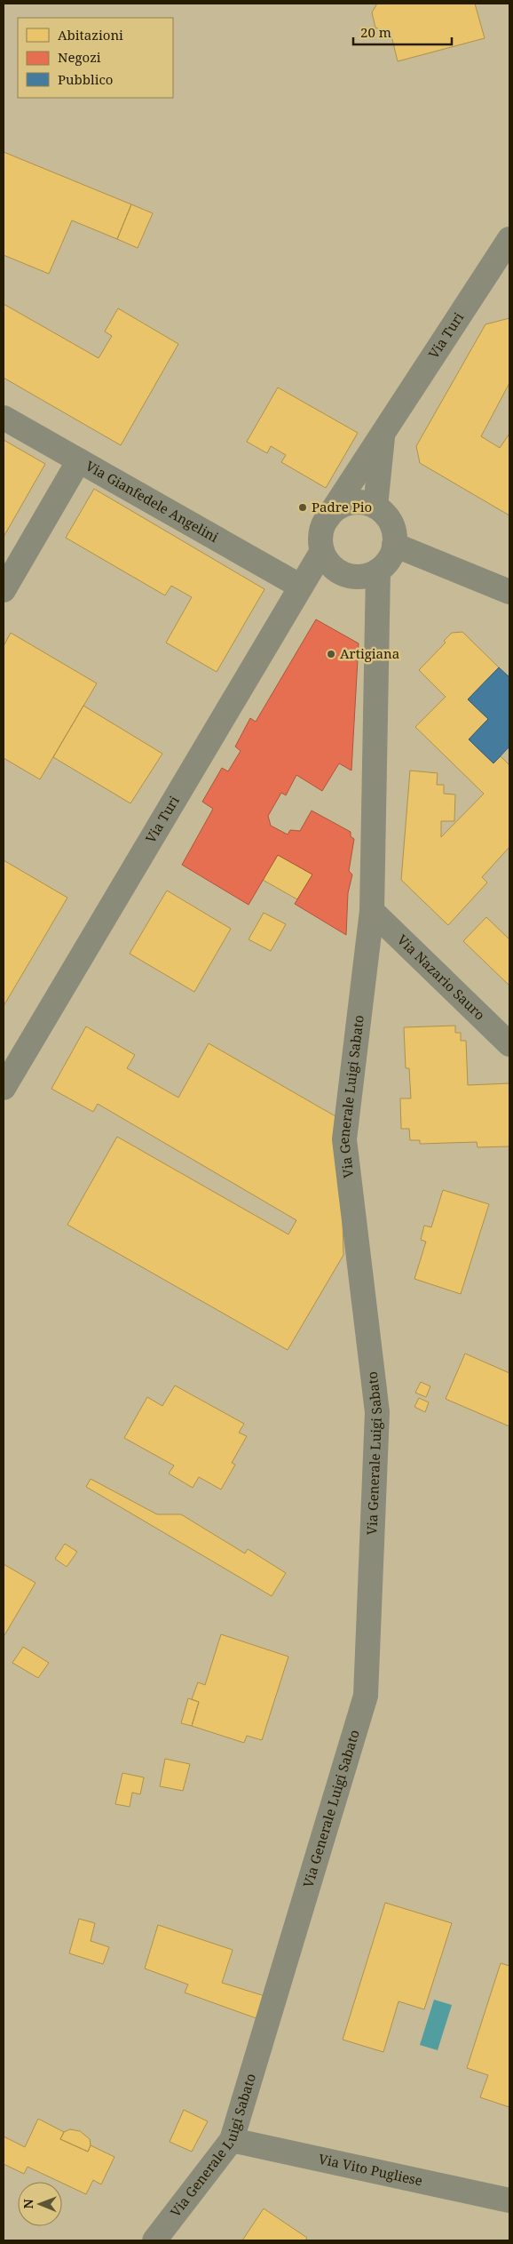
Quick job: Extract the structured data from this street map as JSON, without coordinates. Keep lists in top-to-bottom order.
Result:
{
  "streets": {
    "street": [
      "Via Turi",
      "Via Gianfedele Angelini",
      "Via Nazario Sauro",
      "Via Generale Luigi Sabato",
      "Via Vito Pugliese"
    ]
  },
  "crossings": [
    ["Via Turi", "Via Gianfedele Angelini"],
    ["Via Turi", "Via Generale Luigi Sabato"],
    ["Via Nazario Sauro", "Via Generale Luigi Sabato"],
    ["Via Generale Luigi Sabato", "Via Vito Pugliese"]
  ],
  "places": ["Padre Pio", "Artigiana"],
  "legend": ["Abitazioni", "Negozi", "Pubblico"],
  "scale_bar": "20 m",
  "north": "left"
}
